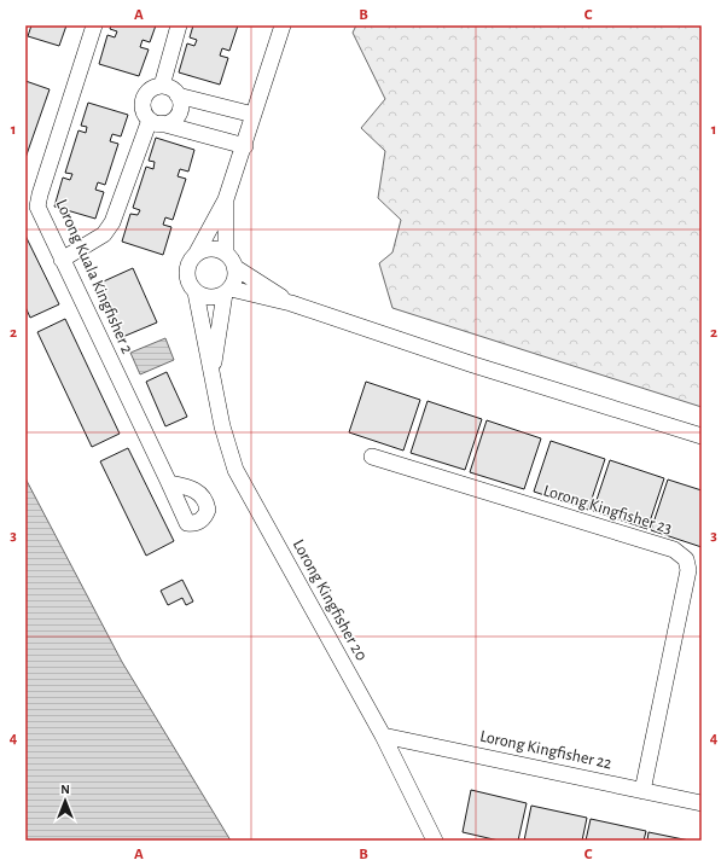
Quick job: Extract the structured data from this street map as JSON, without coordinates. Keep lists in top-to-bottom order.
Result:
{
  "streets": {
    "street": [
      "Lorong Kuala Kingfisher 2",
      "Lorong Kingfisher 23",
      "Lorong Kingfisher 20",
      "Lorong Kingfisher 22"
    ]
  },
  "crossings": [
    ["Lorong Kingfisher 23", "Lorong Kingfisher 22"],
    ["Lorong Kingfisher 20", "Lorong Kingfisher 22"]
  ],
  "north": "top",
  "grid": {
    "columns": ["A", "B", "C"],
    "rows": [
      "1",
      "2",
      "3",
      "4"
    ]
  }
}
